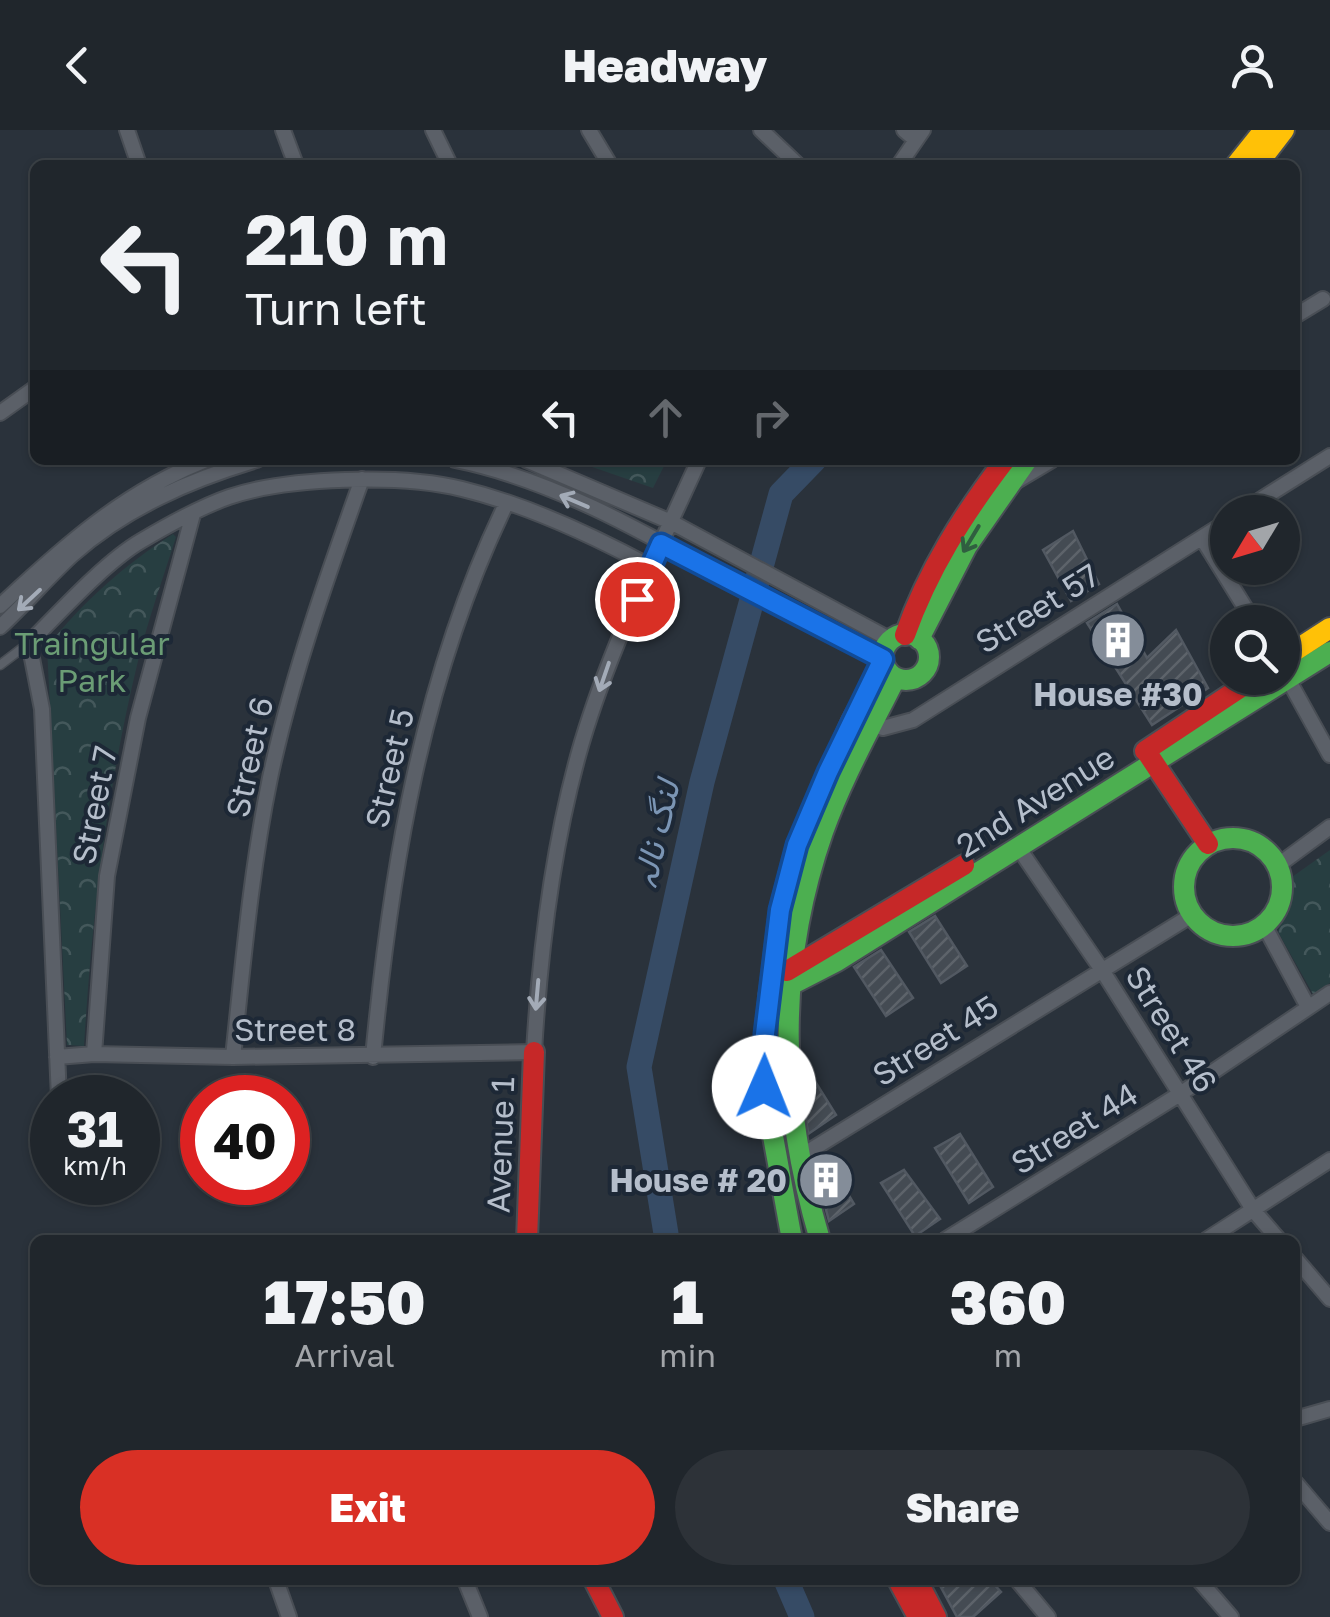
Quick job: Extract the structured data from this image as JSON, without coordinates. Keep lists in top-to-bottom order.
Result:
{
  "streets": {
    "street": [
      "Street 57",
      "Street 6",
      "Street 5",
      "2nd Avenue",
      "Street 7",
      "Street 8",
      "Street 46",
      "Street 45",
      "Street 44",
      "Avenue 1"
    ]
  },
  "crossings": [
    ["Street 6", "Street 8"],
    ["Street 5", "Street 8"],
    ["2nd Avenue", "Street 46"],
    ["Street 7", "Street 8"],
    ["Street 8", "Avenue 1"],
    ["Street 46", "Street 45"],
    ["Street 46", "Street 44"]
  ],
  "water": ["لنگ نالہ"],
  "parks": ["Traingular Park"],
  "places": {
    "building": ["House #30", "House # 20"]
  },
  "north": "bottom left",
  "page": {
    "header": "Headway",
    "turn": ["210 m", "Turn left"],
    "speed": "31 km/h",
    "limit": "40",
    "eta": [
      "17:50",
      "Arrival",
      "1",
      "min",
      "360",
      "m"
    ],
    "buttons": ["Exit", "Share"]
  }
}
